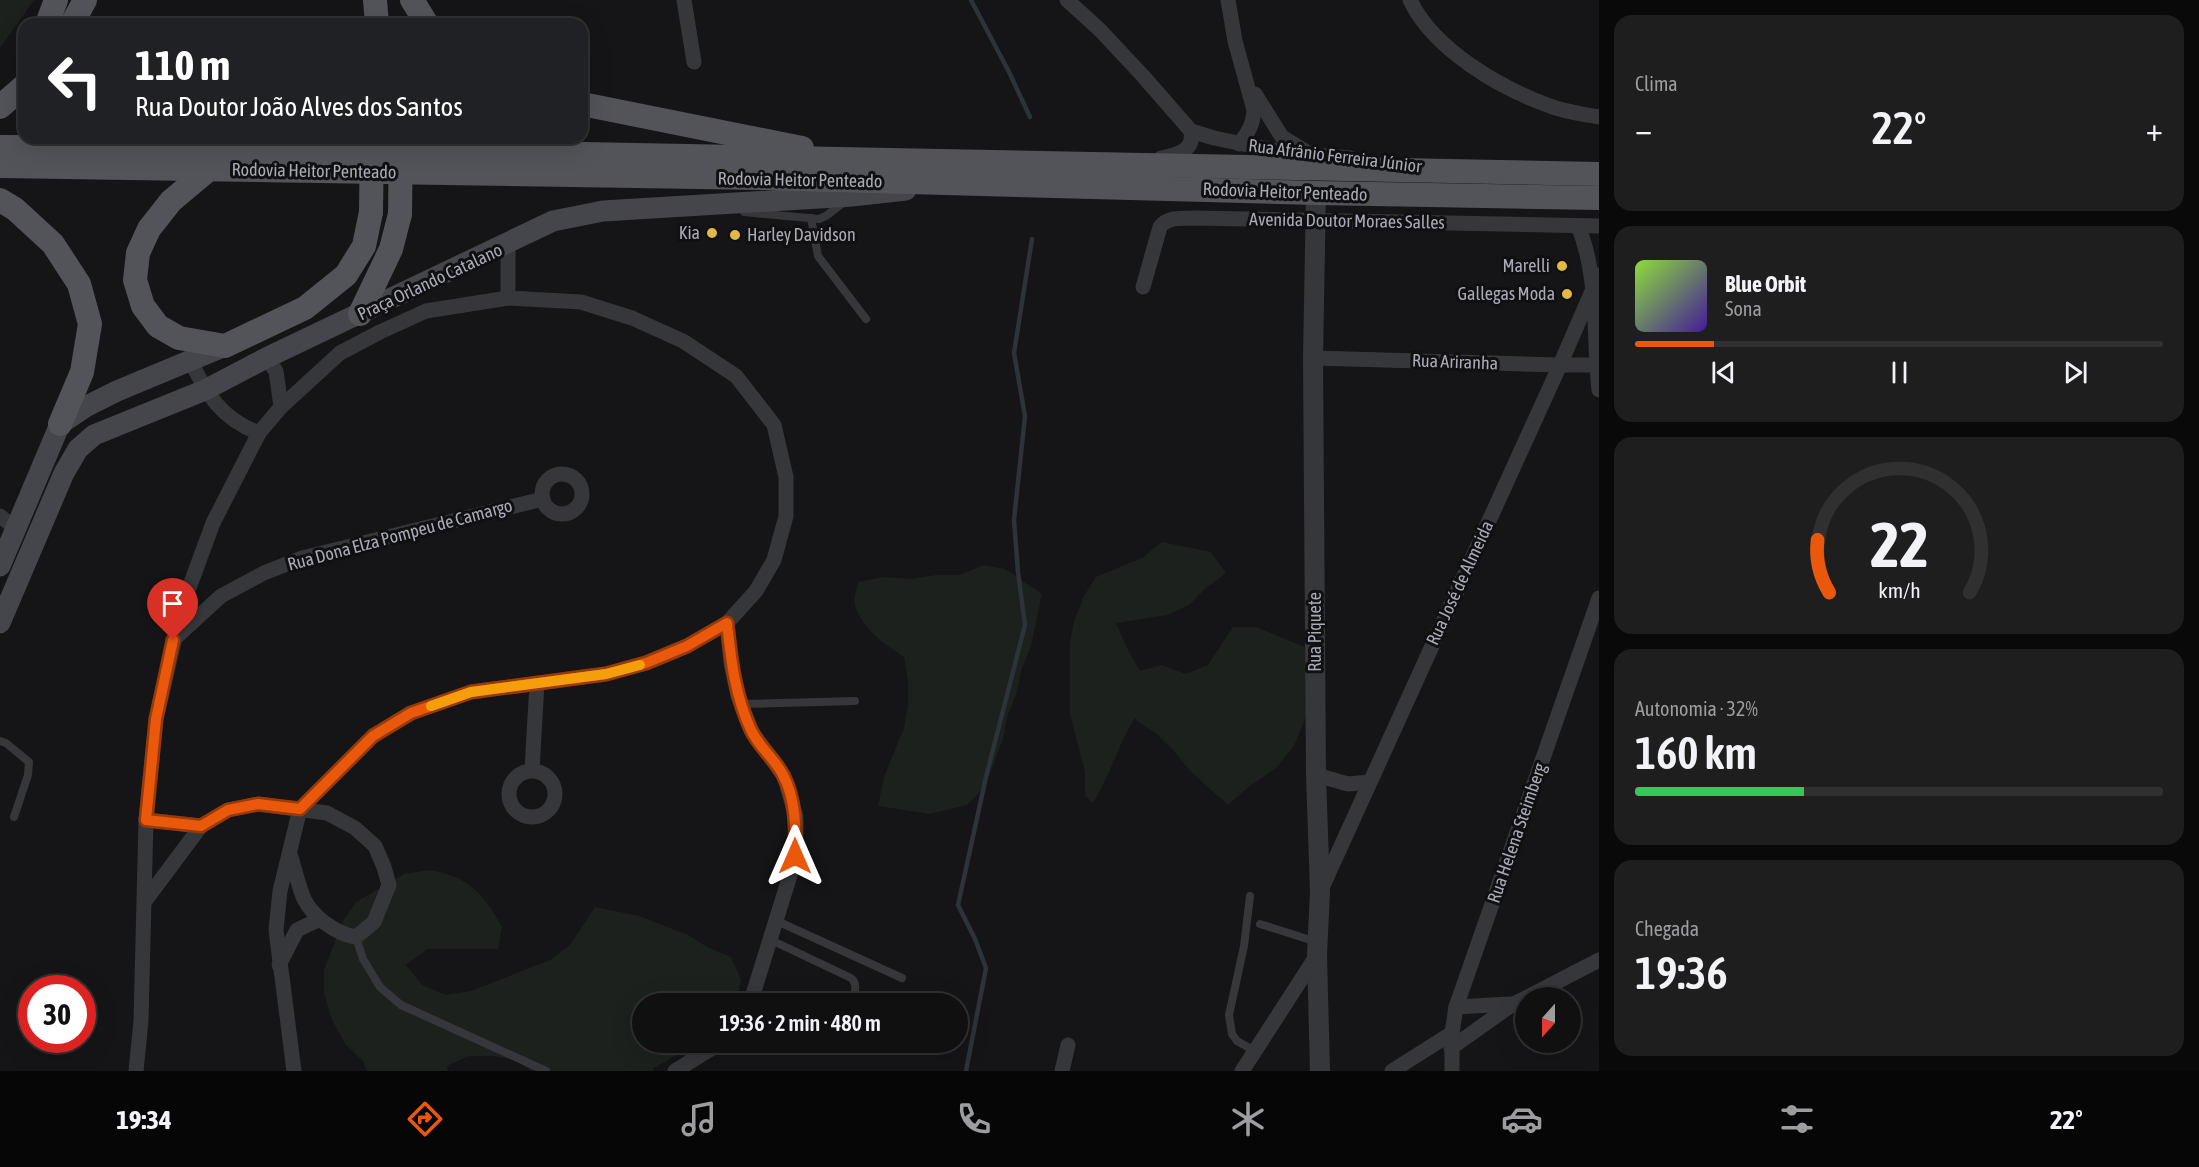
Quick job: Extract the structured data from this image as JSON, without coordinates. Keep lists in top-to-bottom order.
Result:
{
  "streets": {
    "main road": ["Rodovia Heitor Penteado", "Praça Orlando Catalano"],
    "street": [
      "Rua Afrânio Ferreira Júnior",
      "Avenida Doutor Moraes Salles",
      "Rua Ariranha",
      "Rua Dona Elza Pompeu de Camargo",
      "Rua José de Almeida",
      "Rua Piquete",
      "Rua Helena Steimberg"
    ]
  },
  "crossings": [
    ["Rua Afrânio Ferreira Júnior", "Rodovia Heitor Penteado"],
    ["Rodovia Heitor Penteado", "Rua Piquete"],
    ["Avenida Doutor Moraes Salles", "Rua Piquete"],
    ["Praça Orlando Catalano", "Rua Dona Elza Pompeu de Camargo"],
    ["Rua Ariranha", "Rua José de Almeida"],
    ["Rua Ariranha", "Rua Piquete"],
    ["Rua José de Almeida", "Rua Piquete"]
  ],
  "places": [
    "Kia",
    "Harley Davidson",
    "Marelli",
    "Gallegas Moda"
  ],
  "north": "bottom",
  "page": {
    "tile": [
      "Clima",
      ["Autonomia · 32%", "160 km"],
      ["Chegada", "19:36"]
    ],
    "turn": ["110 m", "Rua Doutor João Alves dos Santos"],
    "heat": ["−", "22°", "+"],
    "song": ["Blue Orbit", "Sona"],
    "limit": "30",
    "trip": "19:36 · 2 min · 480 m",
    "tabs": ["19:34", "22°"],
    "gauge": ["22", "km/h"]
  }
}
